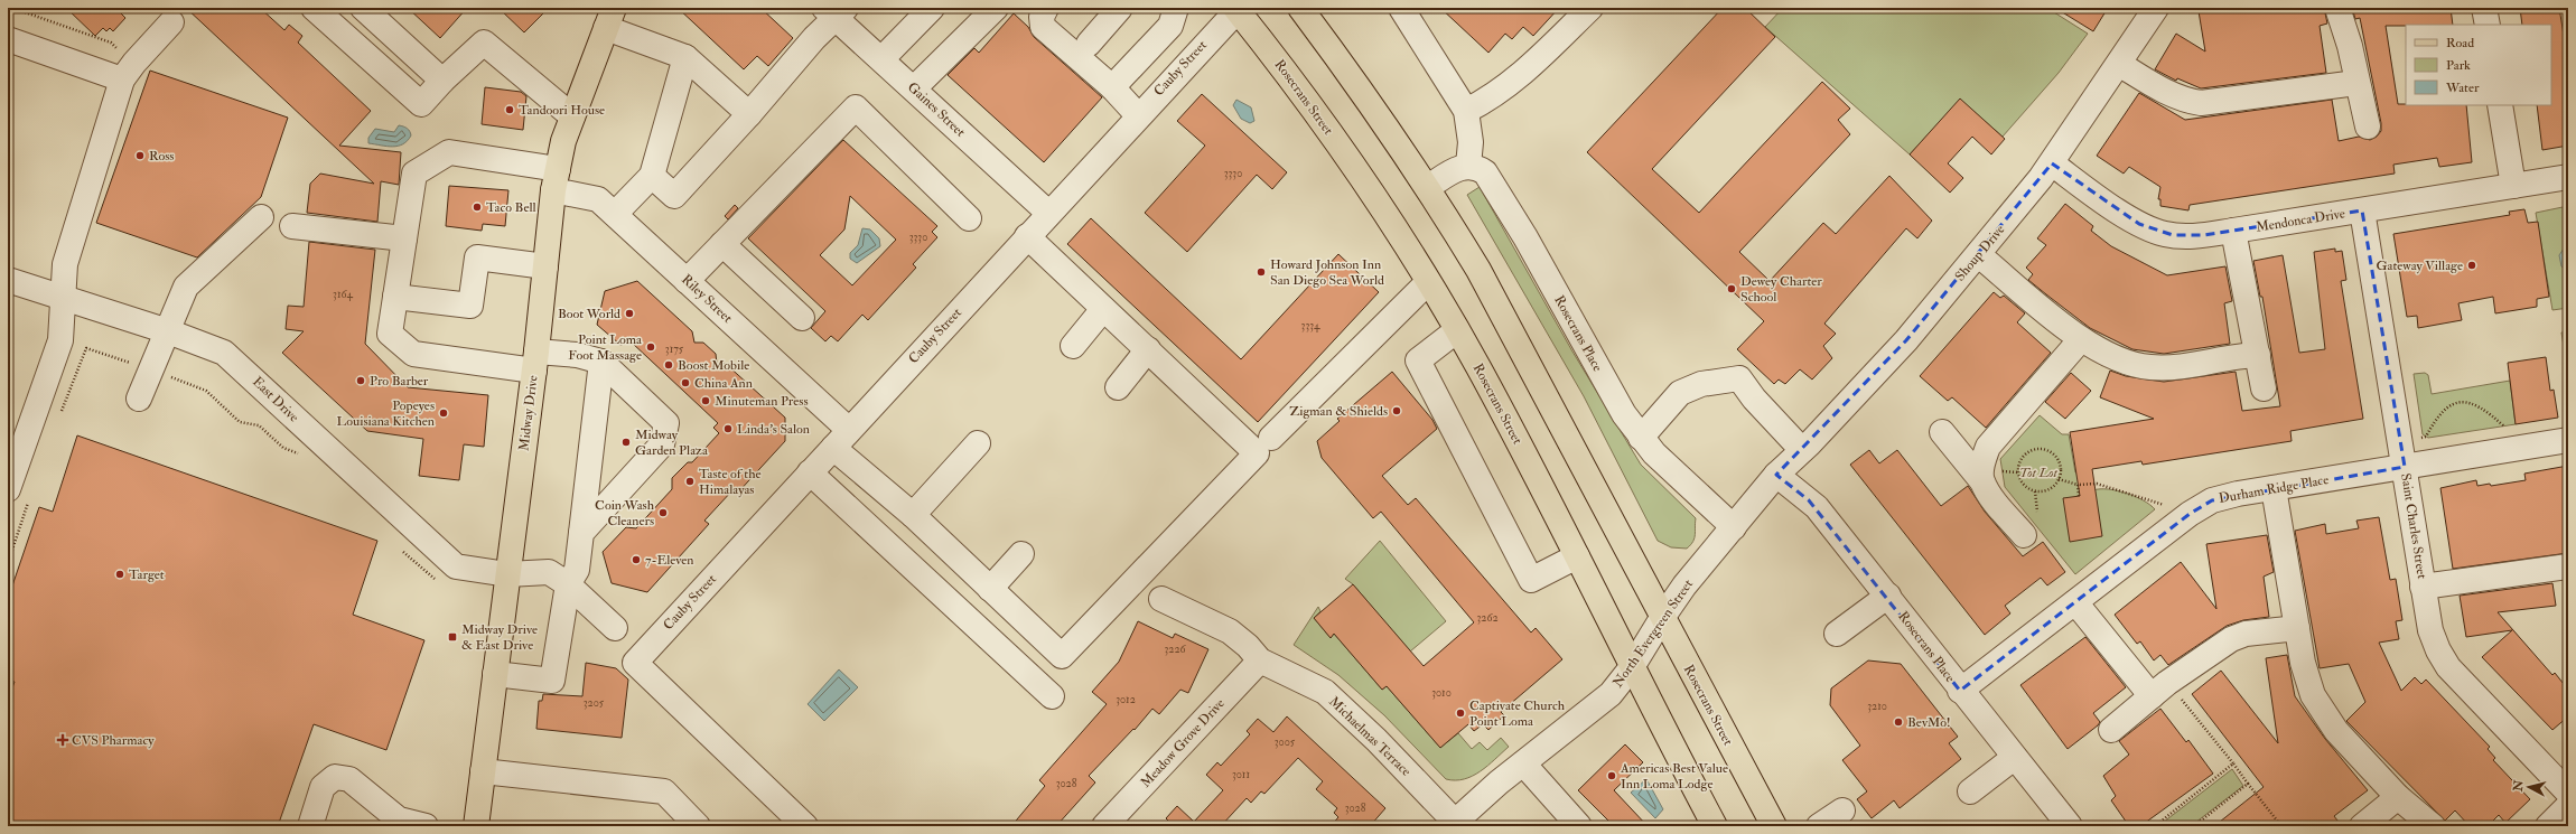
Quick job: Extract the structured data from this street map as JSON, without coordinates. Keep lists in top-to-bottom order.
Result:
{
  "streets": {
    "main road": ["Rosecrans Street", "Midway Drive"],
    "street": [
      "Cauby Street",
      "Gaines Street",
      "Mendonca Drive",
      "Shoup Drive",
      "Riley Street",
      "Rosecrans Place",
      "East Drive",
      "Durham Ridge Place",
      "Saint Charles Street",
      "North Evergreen Street",
      "Michaelmas Terrace",
      "Meadow Grove Drive"
    ]
  },
  "crossings": [
    ["Cauby Street", "Rosecrans Street"],
    ["Cauby Street", "Gaines Street"],
    ["Cauby Street", "Riley Street"],
    ["Rosecrans Street", "North Evergreen Street"],
    ["Mendonca Drive", "Shoup Drive"],
    ["Mendonca Drive", "Saint Charles Street"],
    ["Shoup Drive", "Rosecrans Place"],
    ["Shoup Drive", "North Evergreen Street"],
    ["Riley Street", "Midway Drive"],
    ["Rosecrans Place", "Durham Ridge Place"],
    ["Rosecrans Place", "North Evergreen Street"],
    ["East Drive", "Midway Drive"],
    ["Durham Ridge Place", "Saint Charles Street"],
    ["North Evergreen Street", "Michaelmas Terrace"],
    ["Michaelmas Terrace", "Meadow Grove Drive"]
  ],
  "parks": ["Tot Lot"],
  "places": {
    "other": [
      "Tandoori House",
      "Ross",
      "Taco Bell",
      "Gateway Village",
      "Howard Johnson Inn San Diego Sea World",
      "Dewey Charter School",
      "Boot World",
      "Point Loma Foot Massage",
      "Boost Mobile",
      "Pro Barber",
      "China Ann",
      "Minuteman Press",
      "Zigman & Shields",
      "Popeyes Louisiana Kitchen",
      "Linda’s Salon",
      "Midway Garden Plaza",
      "Taste of the Himalayas",
      "Coin Wash Cleaners",
      "7-Eleven",
      "Target",
      "Captivate Church Point Loma",
      "BevMo!",
      "Americas Best Value Inn Loma Lodge"
    ],
    "transit": ["Midway Drive & East Drive"],
    "health": ["CVS Pharmacy"]
  },
  "house_numbers": [
    "3330",
    "3330",
    "3164",
    "3334",
    "3175",
    "3262",
    "3226",
    "3010",
    "3012",
    "3205",
    "3210",
    "3005",
    "3011",
    "3028",
    "3028"
  ],
  "legend": ["Road", "Park", "Water"],
  "north": "left"
}
